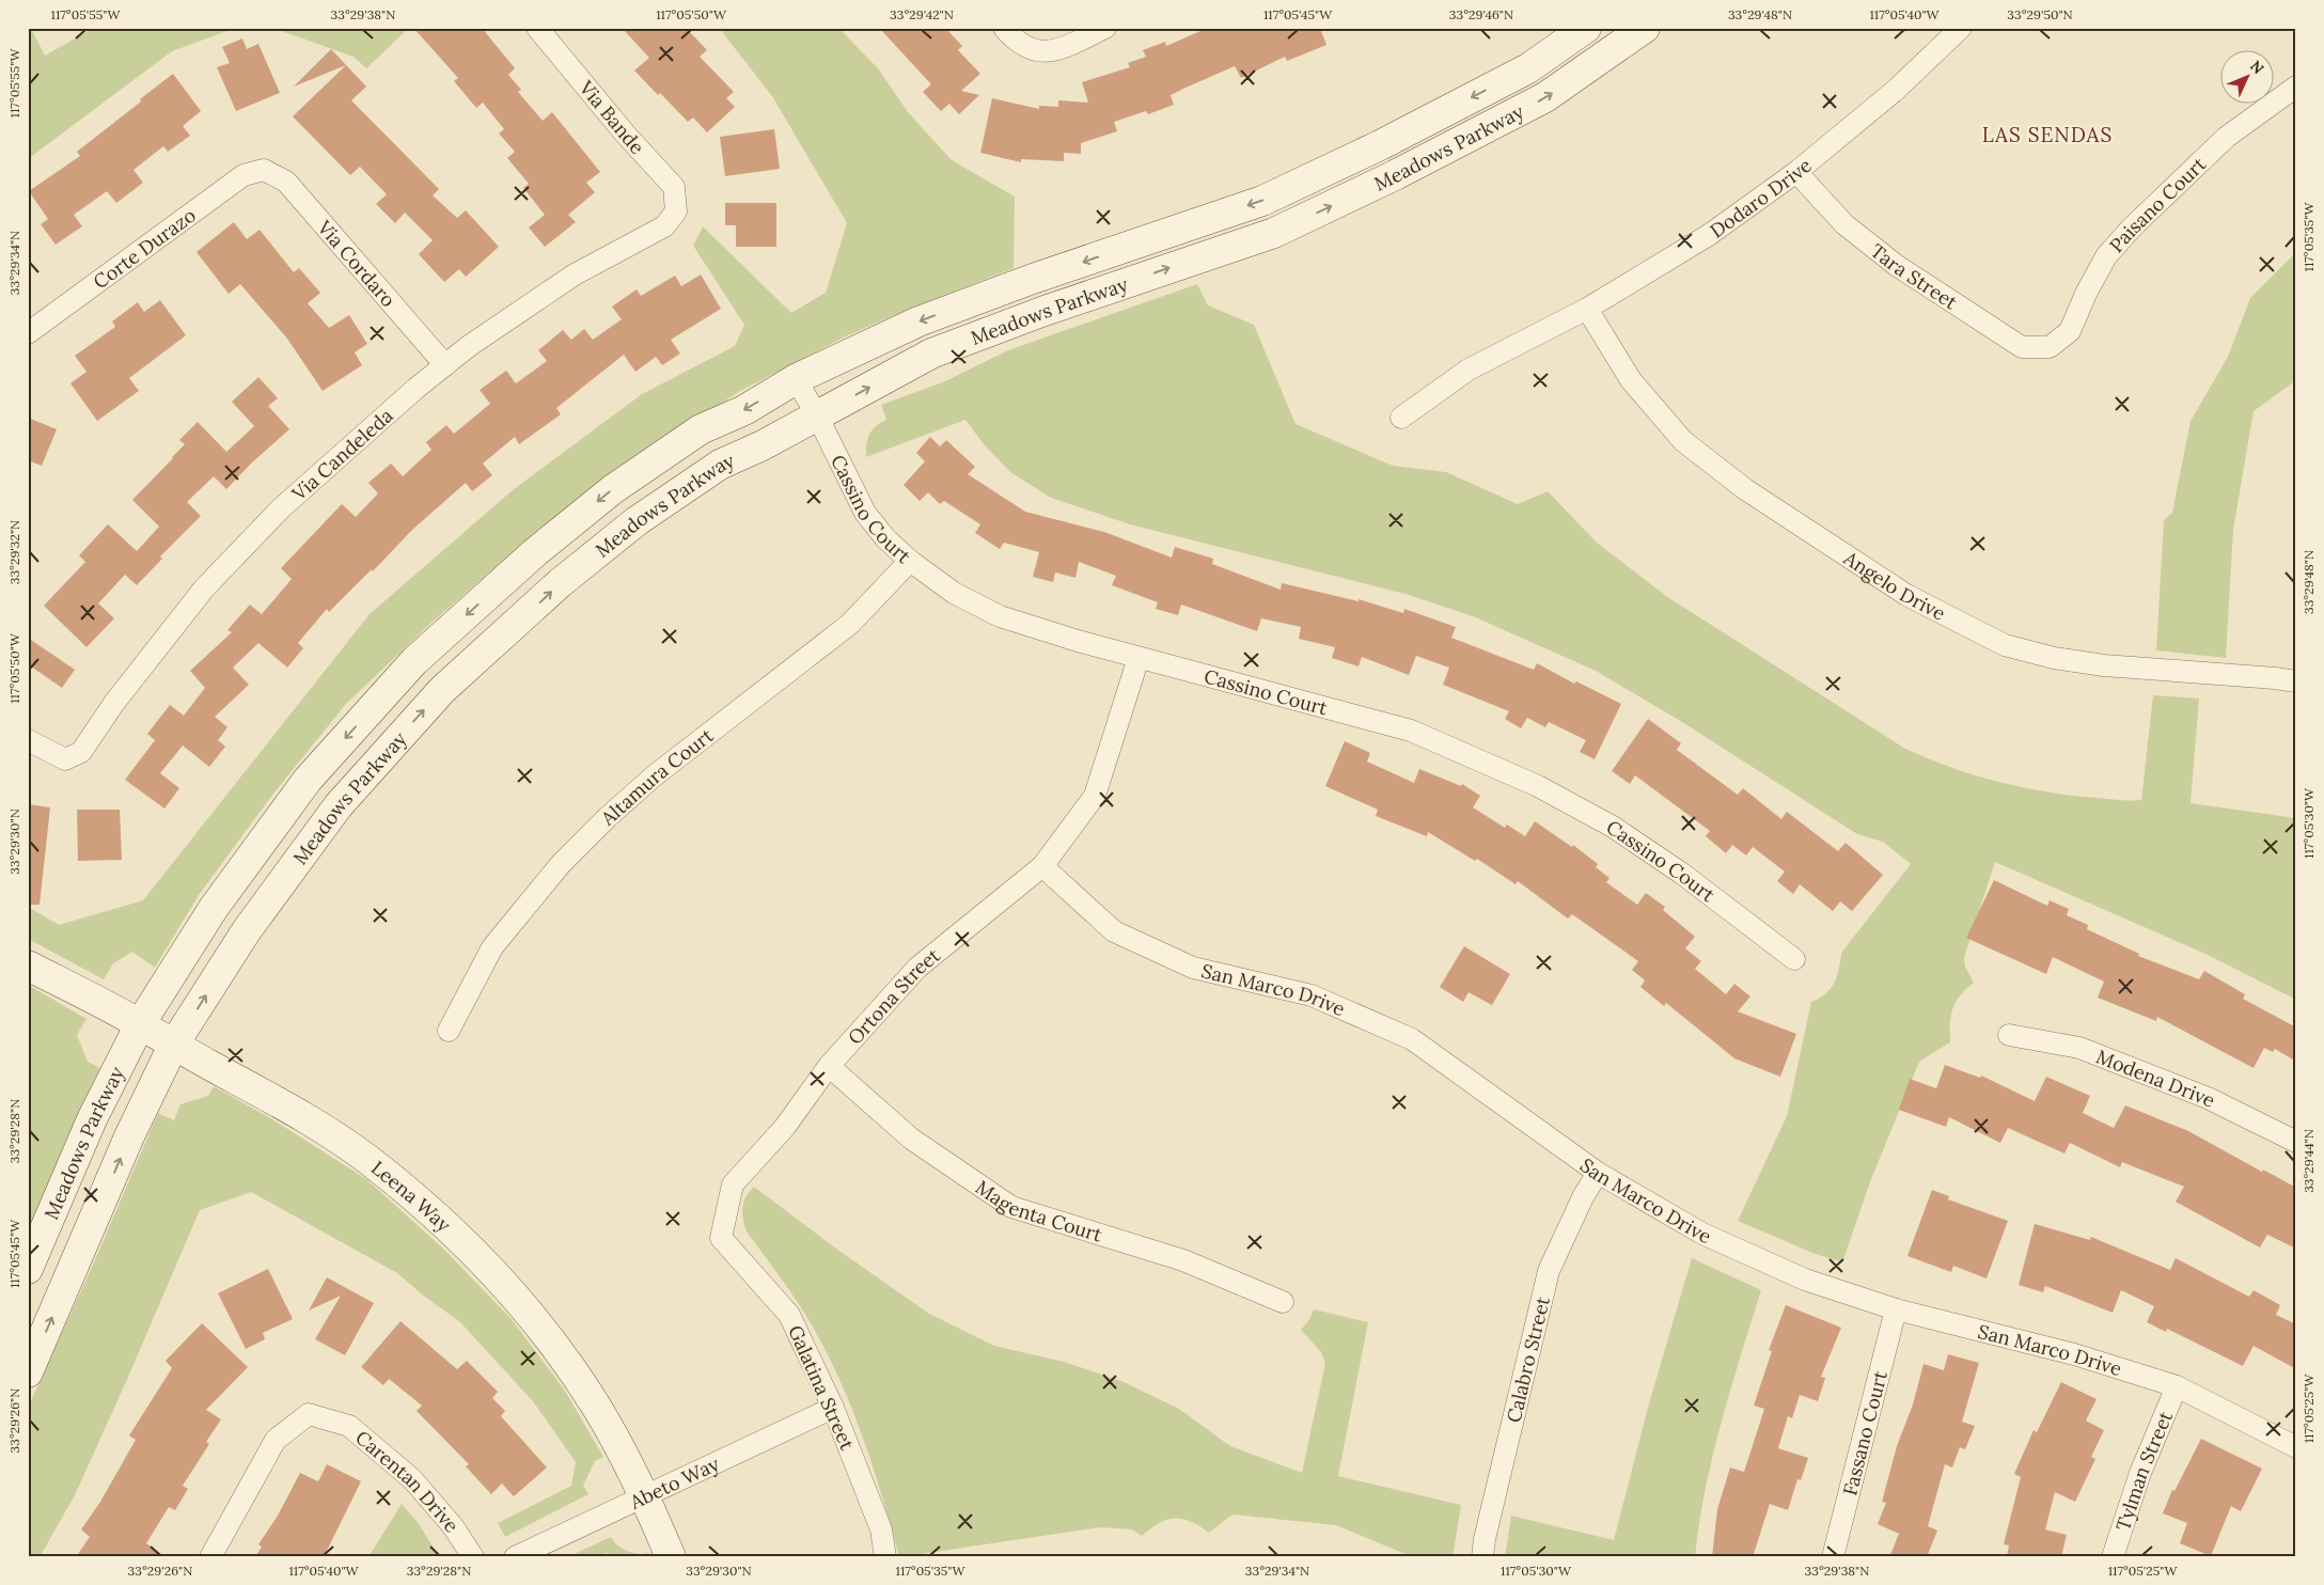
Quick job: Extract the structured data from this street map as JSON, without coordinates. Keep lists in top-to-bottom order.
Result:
{
  "streets": {
    "main road": ["Meadows Parkway", "Leena Way"],
    "street": [
      "Via Bande",
      "Dodaro Drive",
      "Paisano Court",
      "Corte Durazo",
      "Via Cordaro",
      "Tara Street",
      "Via Candeleda",
      "Cassino Court",
      "Angelo Drive",
      "Altamura Court",
      "San Marco Drive",
      "Ortona Street",
      "Modena Drive",
      "Magenta Court",
      "Calabro Street",
      "Galatina Street",
      "Fassano Court",
      "Tylman Street",
      "Abeto Way",
      "Carentan Drive"
    ]
  },
  "crossings": [
    ["Via Bande", "Via Candeleda"],
    ["Meadows Parkway", "Cassino Court"],
    ["Meadows Parkway", "Leena Way"],
    ["Dodaro Drive", "Tara Street"],
    ["Dodaro Drive", "Angelo Drive"],
    ["Paisano Court", "Tara Street"],
    ["Corte Durazo", "Via Cordaro"],
    ["Via Cordaro", "Via Candeleda"],
    ["Cassino Court", "Altamura Court"],
    ["Cassino Court", "Ortona Street"],
    ["San Marco Drive", "Ortona Street"],
    ["San Marco Drive", "Calabro Street"],
    ["San Marco Drive", "Fassano Court"],
    ["San Marco Drive", "Tylman Street"],
    ["Ortona Street", "Magenta Court"],
    ["Ortona Street", "Galatina Street"],
    ["Leena Way", "Abeto Way"],
    ["Galatina Street", "Abeto Way"]
  ],
  "districts": ["LAS SENDAS"],
  "north": "top right",
  "coordinates": [
    "117°05'55\"W",
    "33°29'38\"N",
    "117°05'50\"W",
    "33°29'42\"N",
    "117°05'45\"W",
    "33°29'46\"N",
    "33°29'48\"N",
    "117°05'40\"W",
    "33°29'50\"N",
    "117°05'35\"W",
    "33°29'34\"N",
    "33°29'32\"N",
    "117°05'30\"W",
    "33°29'30\"N",
    "33°29'28\"N",
    "33°29'44\"N",
    "117°05'25\"W",
    "33°29'26\"N"
  ]
}
